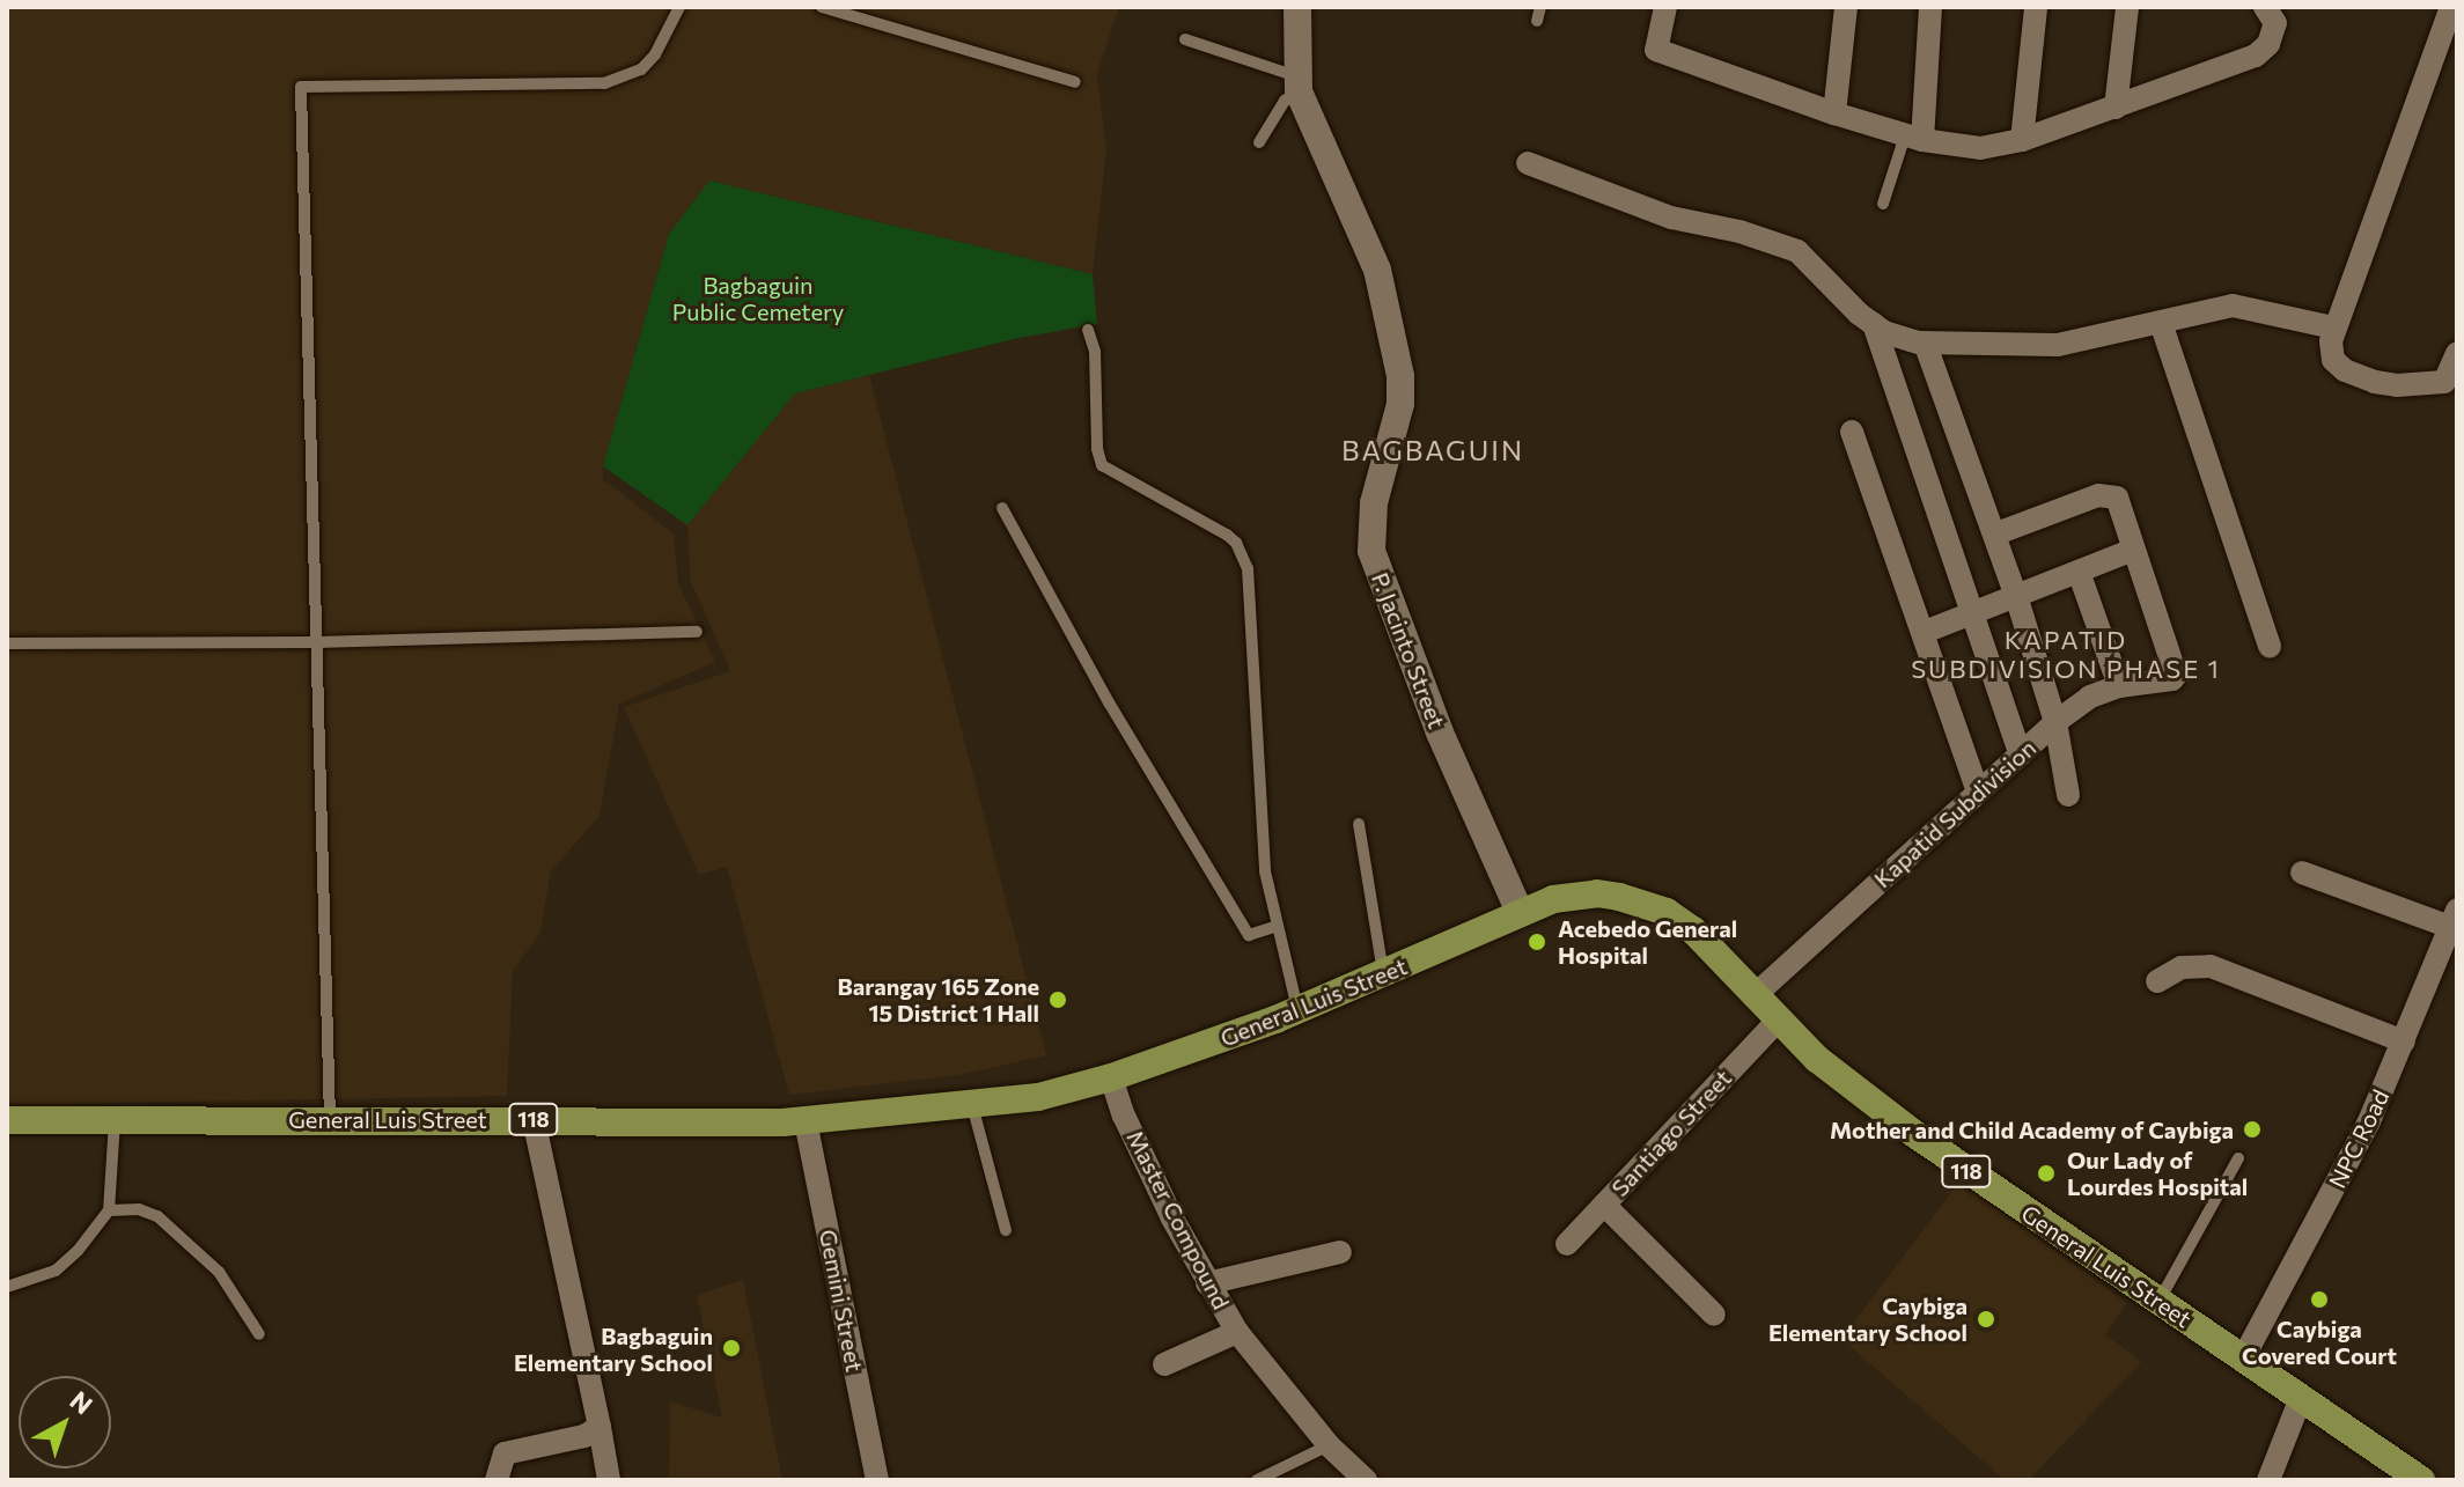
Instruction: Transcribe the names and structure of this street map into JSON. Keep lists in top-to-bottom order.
{
  "streets": {
    "main road": ["General Luis Street", "118"],
    "street": [
      "P. Jacinto Street",
      "Kapatid Subdivision",
      "Santiago Street",
      "NPC Road",
      "Master Compound",
      "Gemini Street"
    ]
  },
  "crossings": [
    ["P. Jacinto Street", "General Luis Street"],
    ["Kapatid Subdivision", "General Luis Street"],
    ["General Luis Street", "Santiago Street"],
    ["General Luis Street", "NPC Road"],
    ["General Luis Street", "Master Compound"],
    ["General Luis Street", "Gemini Street"]
  ],
  "districts": ["BAGBAGUIN", "KAPATID SUBDIVISION PHASE 1"],
  "parks": ["Bagbaguin Public Cemetery"],
  "places": [
    "Acebedo General Hospital",
    "Barangay 165 Zone 15 District 1 Hall",
    "Mother and Child Academy of Caybiga",
    "Our Lady of Lourdes Hospital",
    "Caybiga Covered Court",
    "Caybiga Elementary School",
    "Bagbaguin Elementary School"
  ],
  "north": "top right"
}
